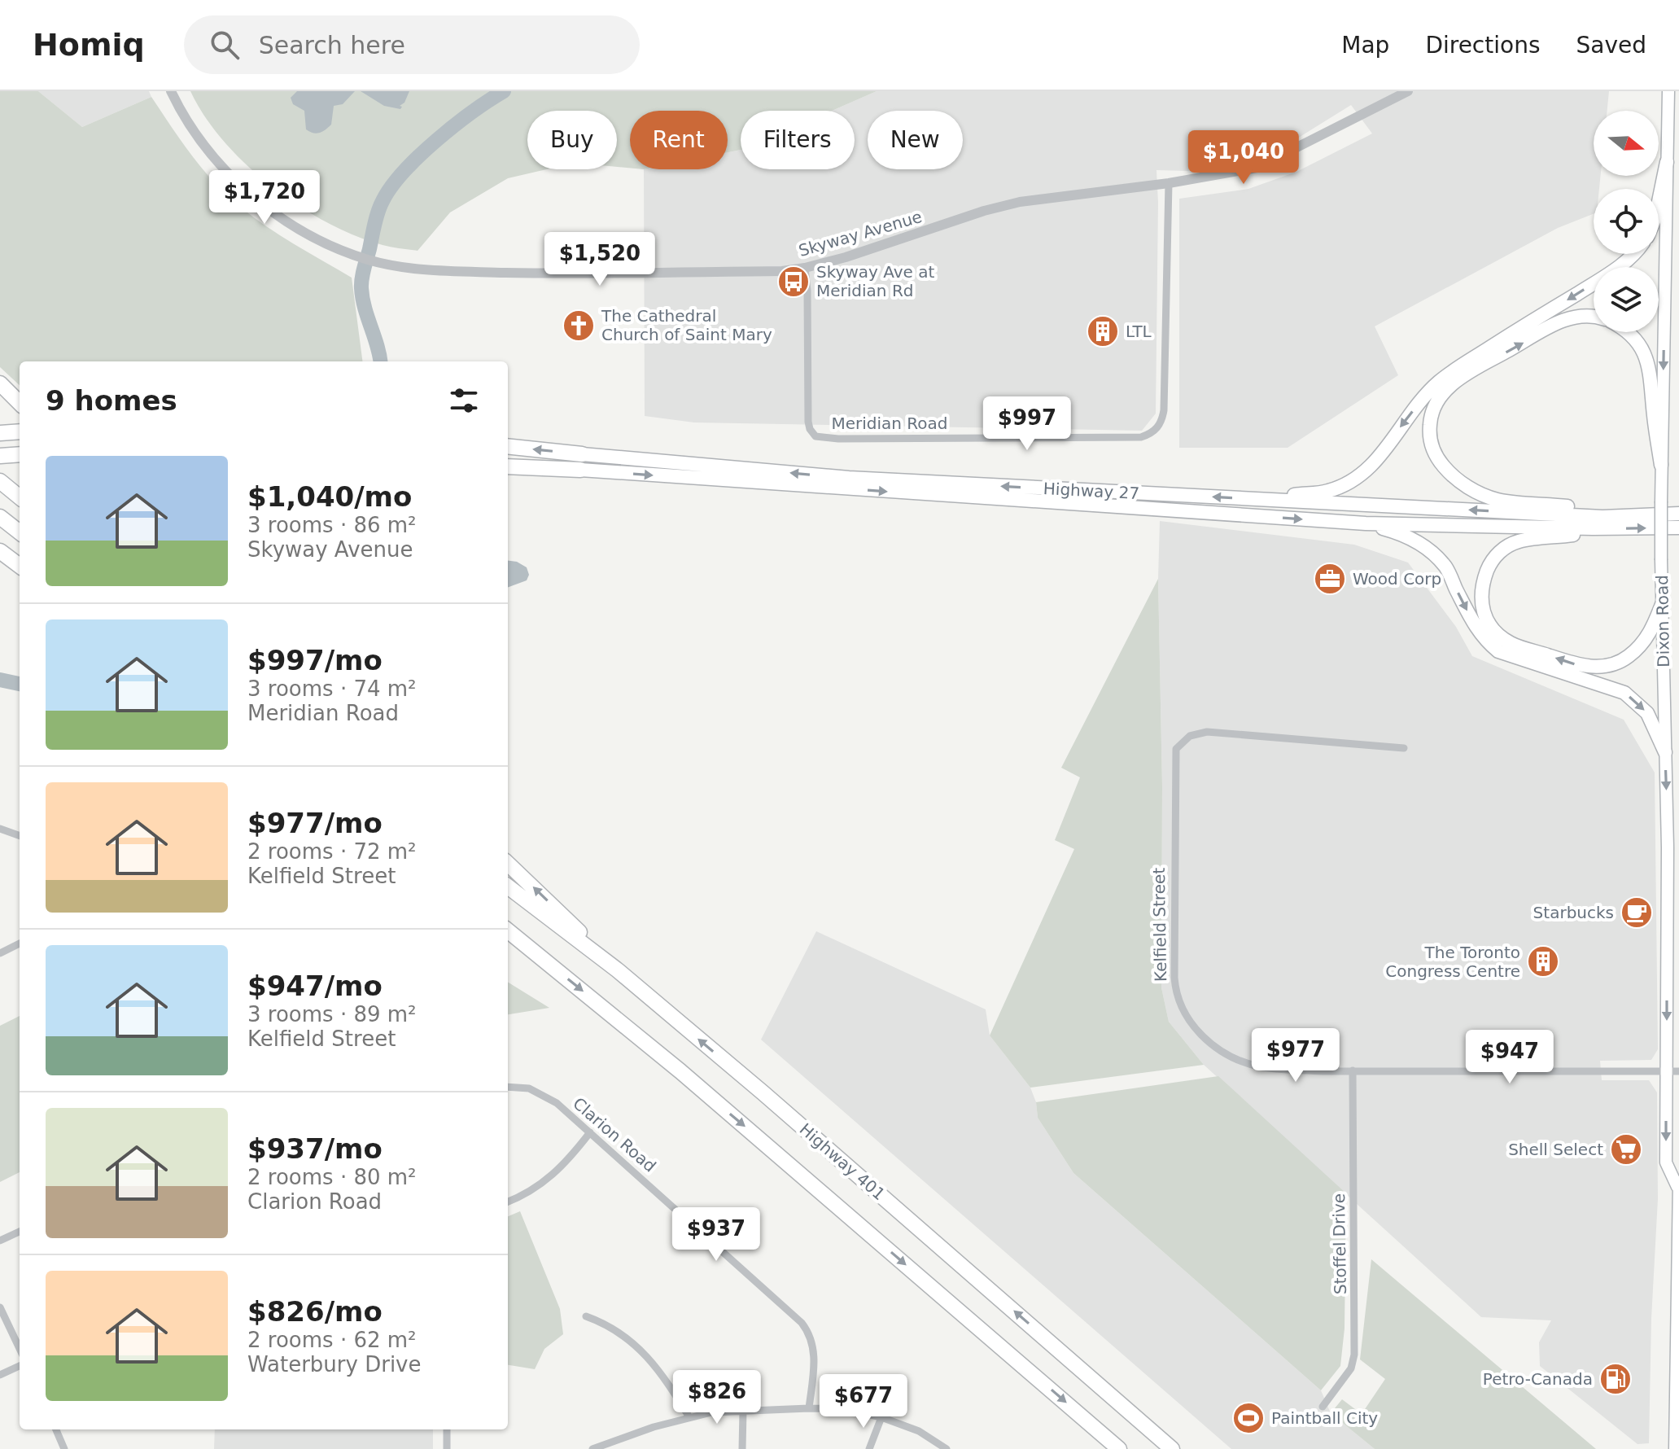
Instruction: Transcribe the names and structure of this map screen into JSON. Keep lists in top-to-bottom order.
{
  "streets": {
    "highway": ["Highway 27", "Highway 401"],
    "main road": ["Dixon Road"],
    "street": [
      "Skyway Avenue",
      "Meridian Road",
      "Kelfield Street",
      "Clarion Road",
      "Stoffel Drive"
    ]
  },
  "crossings": [
    ["Skyway Avenue", "Meridian Road"],
    ["Dixon Road", "Kelfield Street"],
    ["Kelfield Street", "Stoffel Drive"]
  ],
  "one_way": ["Dixon Road"],
  "places": {
    "bus stop": ["Skyway Ave at Meridian Rd"],
    "church": ["The Cathedral Church of Saint Mary"],
    "building": ["LTL", "The Toronto Congress Centre"],
    "office": ["Wood Corp"],
    "cafe": ["Starbucks"],
    "supermarket": ["Shell Select"],
    "fuel station": ["Petro-Canada"],
    "sports": ["Paintball City"]
  },
  "north": "right",
  "page": {
    "header": "Homiq",
    "search": "Search here",
    "nav": ["Map", "Directions", "Saved"],
    "chip": [
      "Buy",
      "Rent",
      "Filters",
      "New"
    ],
    "price": [
      "$1,040",
      "$1,720",
      "$1,520",
      "$997",
      "$977",
      "$947",
      "$937",
      "$826",
      "$677"
    ],
    "heading": "9 homes",
    "list": [
      {
        "name": "$1,040/mo",
        "note": "3 rooms · 86 m² · Skyway Avenue"
      },
      {
        "name": "$997/mo",
        "note": "3 rooms · 74 m² · Meridian Road"
      },
      {
        "name": "$977/mo",
        "note": "2 rooms · 72 m² · Kelfield Street"
      },
      {
        "name": "$947/mo",
        "note": "3 rooms · 89 m² · Kelfield Street"
      },
      {
        "name": "$937/mo",
        "note": "2 rooms · 80 m² · Clarion Road"
      },
      {
        "name": "$826/mo",
        "note": "2 rooms · 62 m² · Waterbury Drive"
      }
    ]
  }
}
